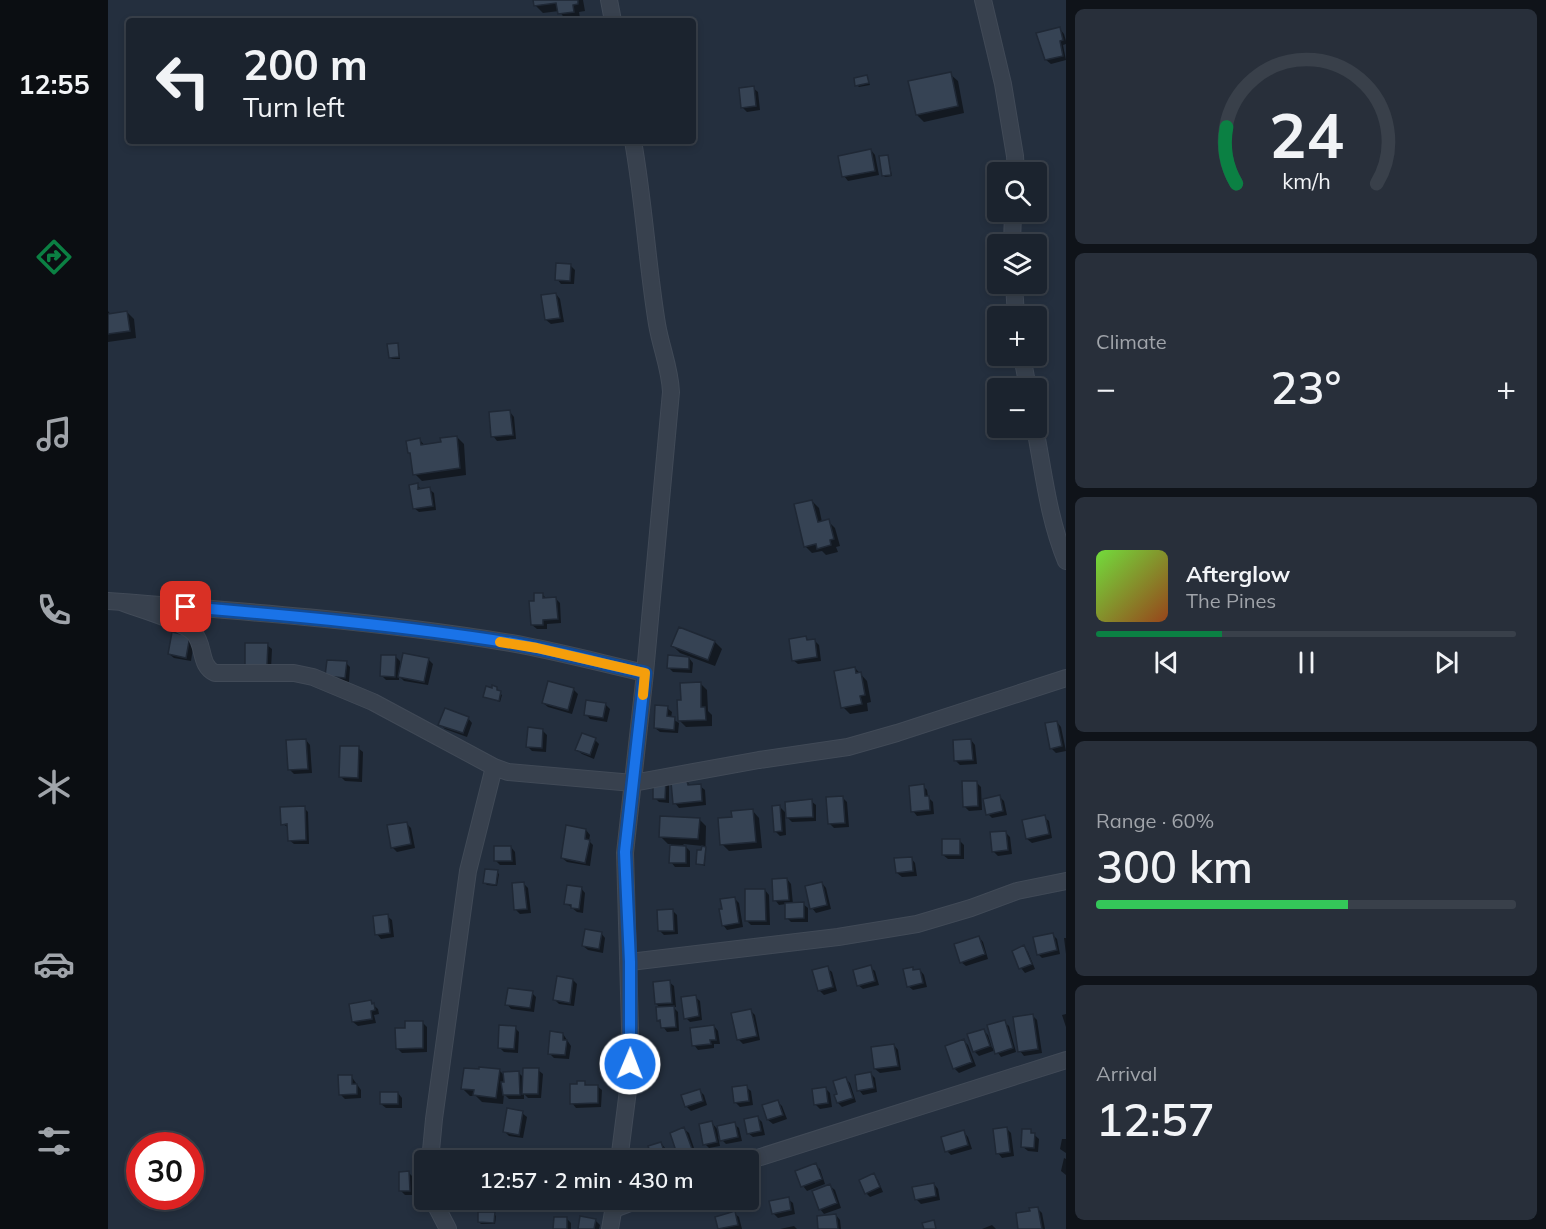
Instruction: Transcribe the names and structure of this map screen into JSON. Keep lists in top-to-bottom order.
{
  "page": {
    "tabs": "12:55",
    "turn": ["200 m", "Turn left"],
    "map_buttons": ["+", "−"],
    "tile": [
      "Climate",
      ["Range · 60%", "300 km"],
      ["Arrival", "12:57"]
    ],
    "heat": ["−", "23°", "+"],
    "song": ["Afterglow", "The Pines"],
    "limit": "30",
    "trip": "12:57 · 2 min · 430 m",
    "gauge": ["24", "km/h"]
  }
}
